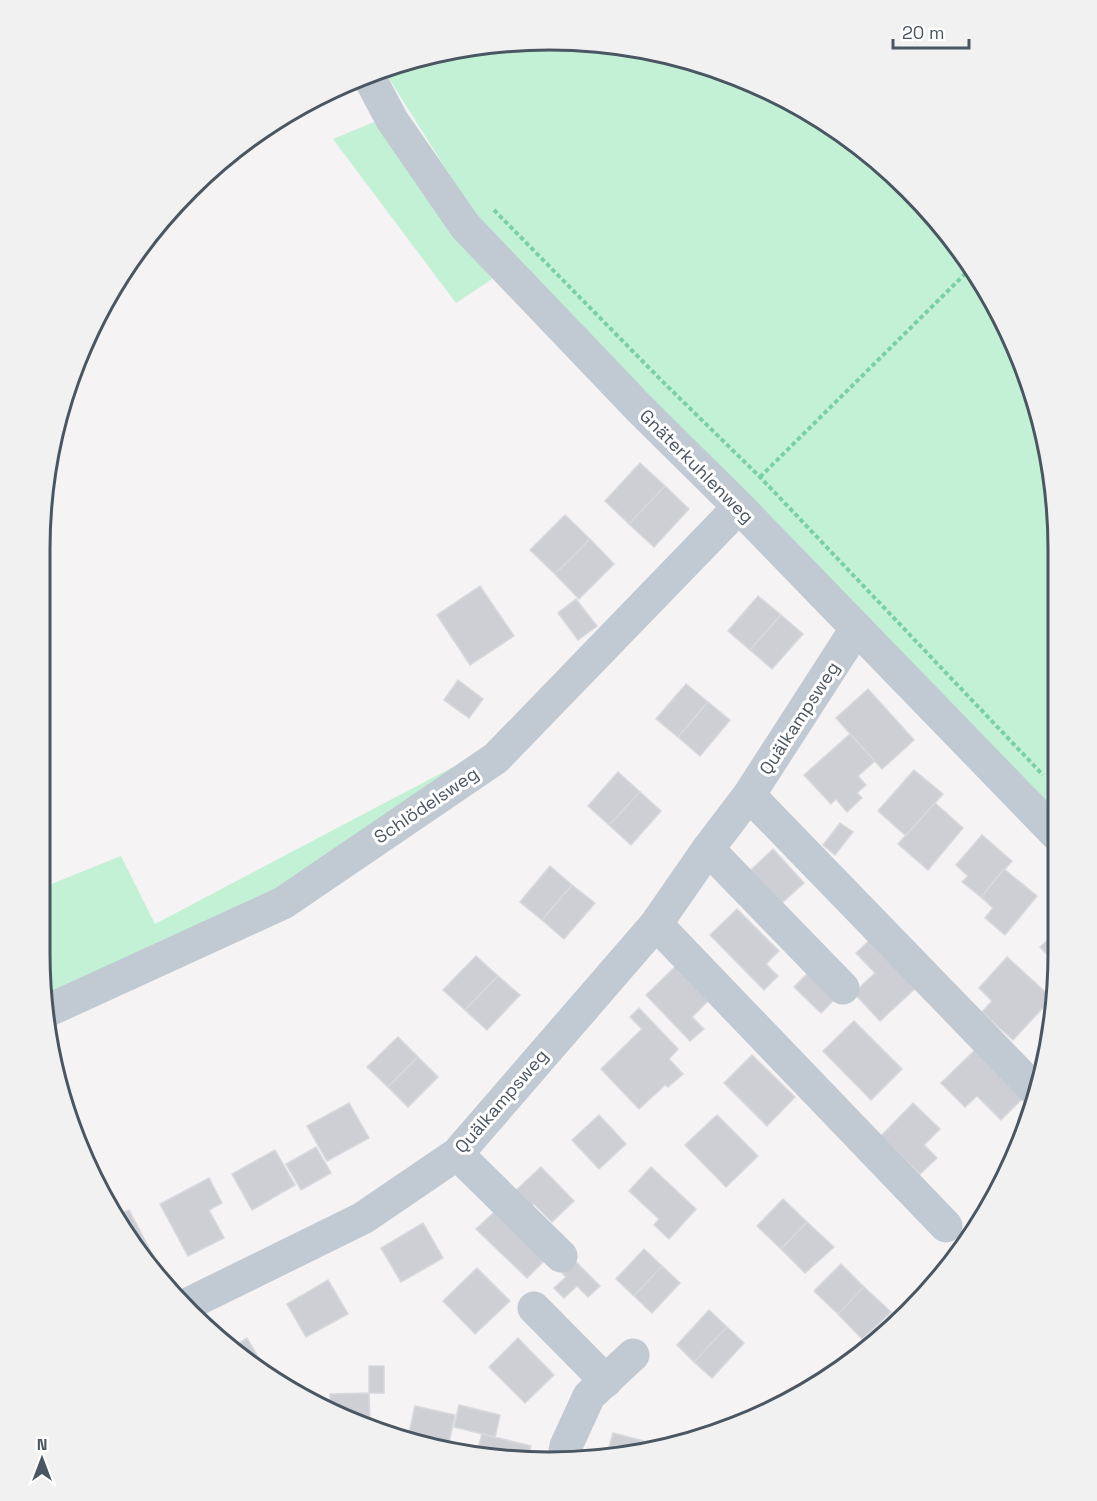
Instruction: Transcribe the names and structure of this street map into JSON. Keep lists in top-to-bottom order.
{
  "streets": {
    "street": ["Gnäterkuhlenweg", "Quälkampsweg", "Schlödelsweg"]
  },
  "crossings": [
    ["Gnäterkuhlenweg", "Quälkampsweg"],
    ["Gnäterkuhlenweg", "Schlödelsweg"]
  ],
  "scale_bar": "20 m",
  "north": "top"
}
